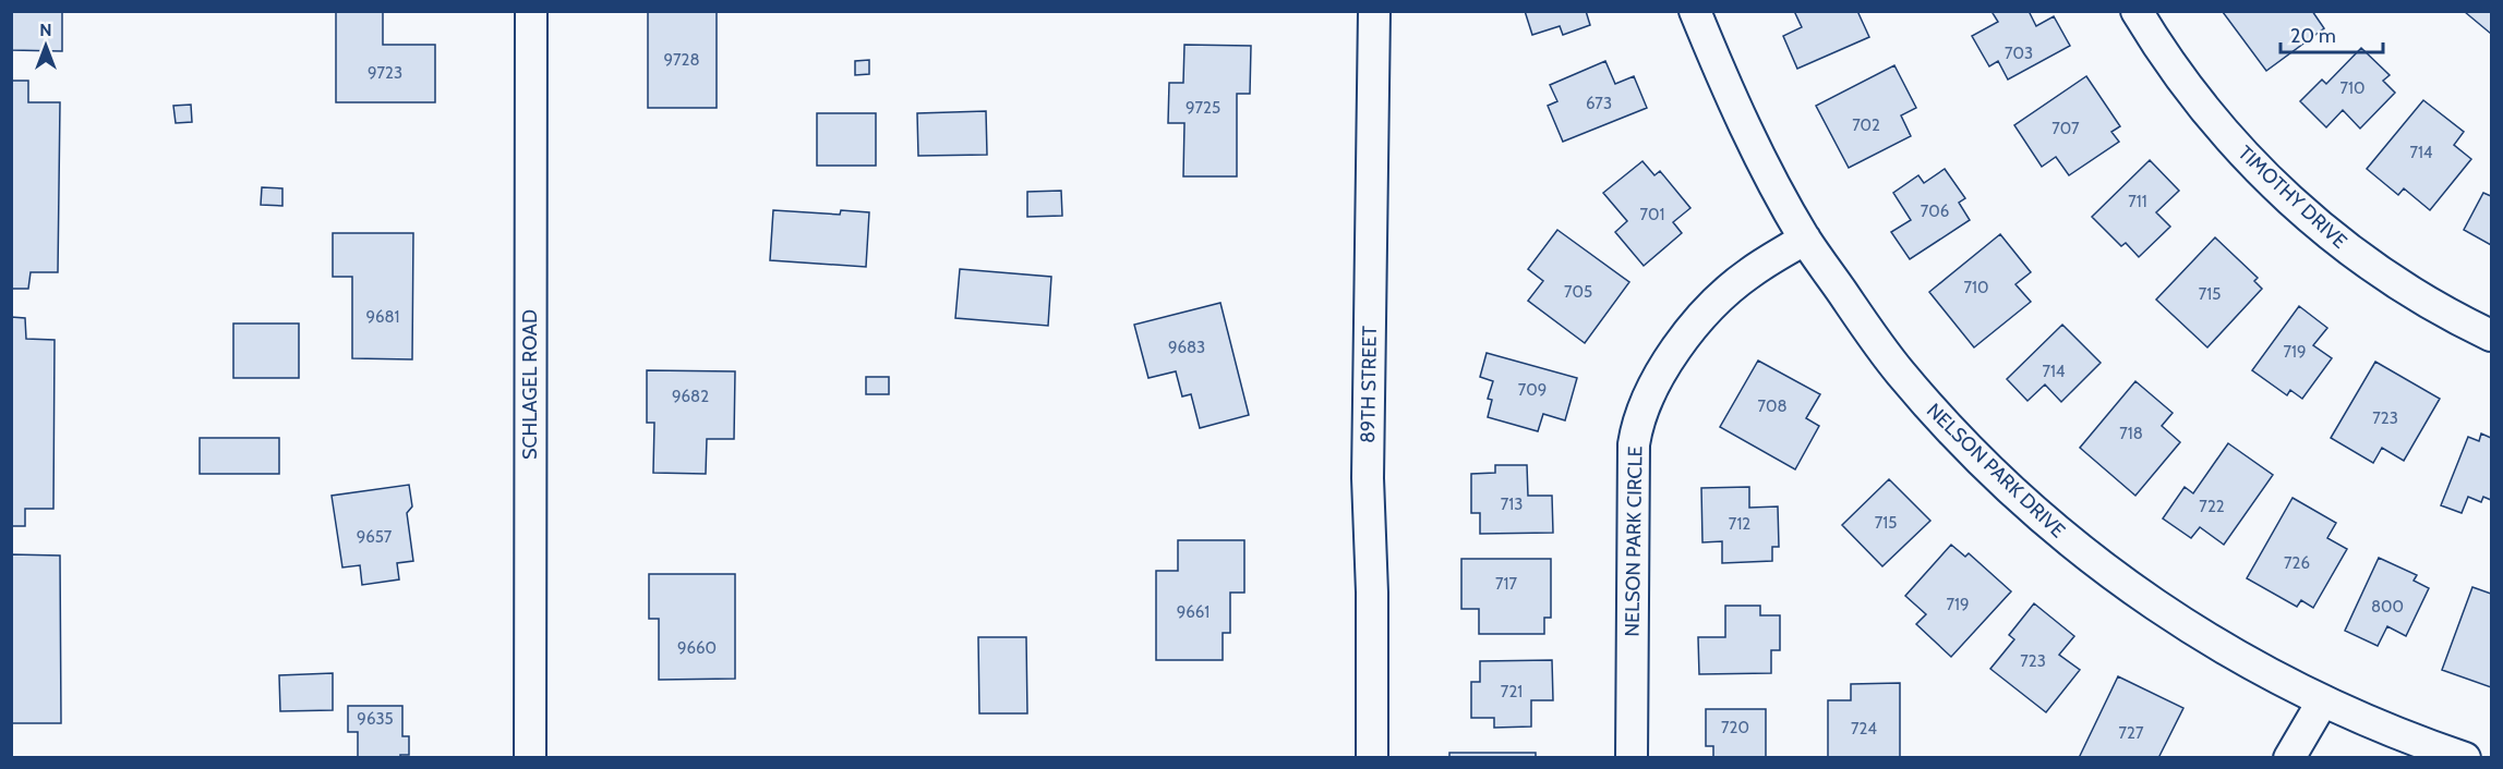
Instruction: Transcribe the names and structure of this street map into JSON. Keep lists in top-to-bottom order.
{
  "streets": {
    "street": [
      "TIMOTHY DRIVE",
      "SCHLAGEL ROAD",
      "89TH STREET",
      "NELSON PARK DRIVE",
      "NELSON PARK CIRCLE"
    ]
  },
  "crossings": [
    ["NELSON PARK DRIVE", "NELSON PARK CIRCLE"]
  ],
  "house_numbers": [
    "703",
    "9728",
    "9723",
    "710",
    "673",
    "9725",
    "702",
    "707",
    "714",
    "711",
    "706",
    "701",
    "710",
    "705",
    "715",
    "9681",
    "9683",
    "719",
    "714",
    "709",
    "9682",
    "708",
    "723",
    "718",
    "713",
    "722",
    "715",
    "712",
    "9657",
    "726",
    "717",
    "719",
    "800",
    "9661",
    "9660",
    "723",
    "721",
    "9635",
    "720",
    "724",
    "727"
  ],
  "scale_bar": "20 m",
  "north": "top"
}
